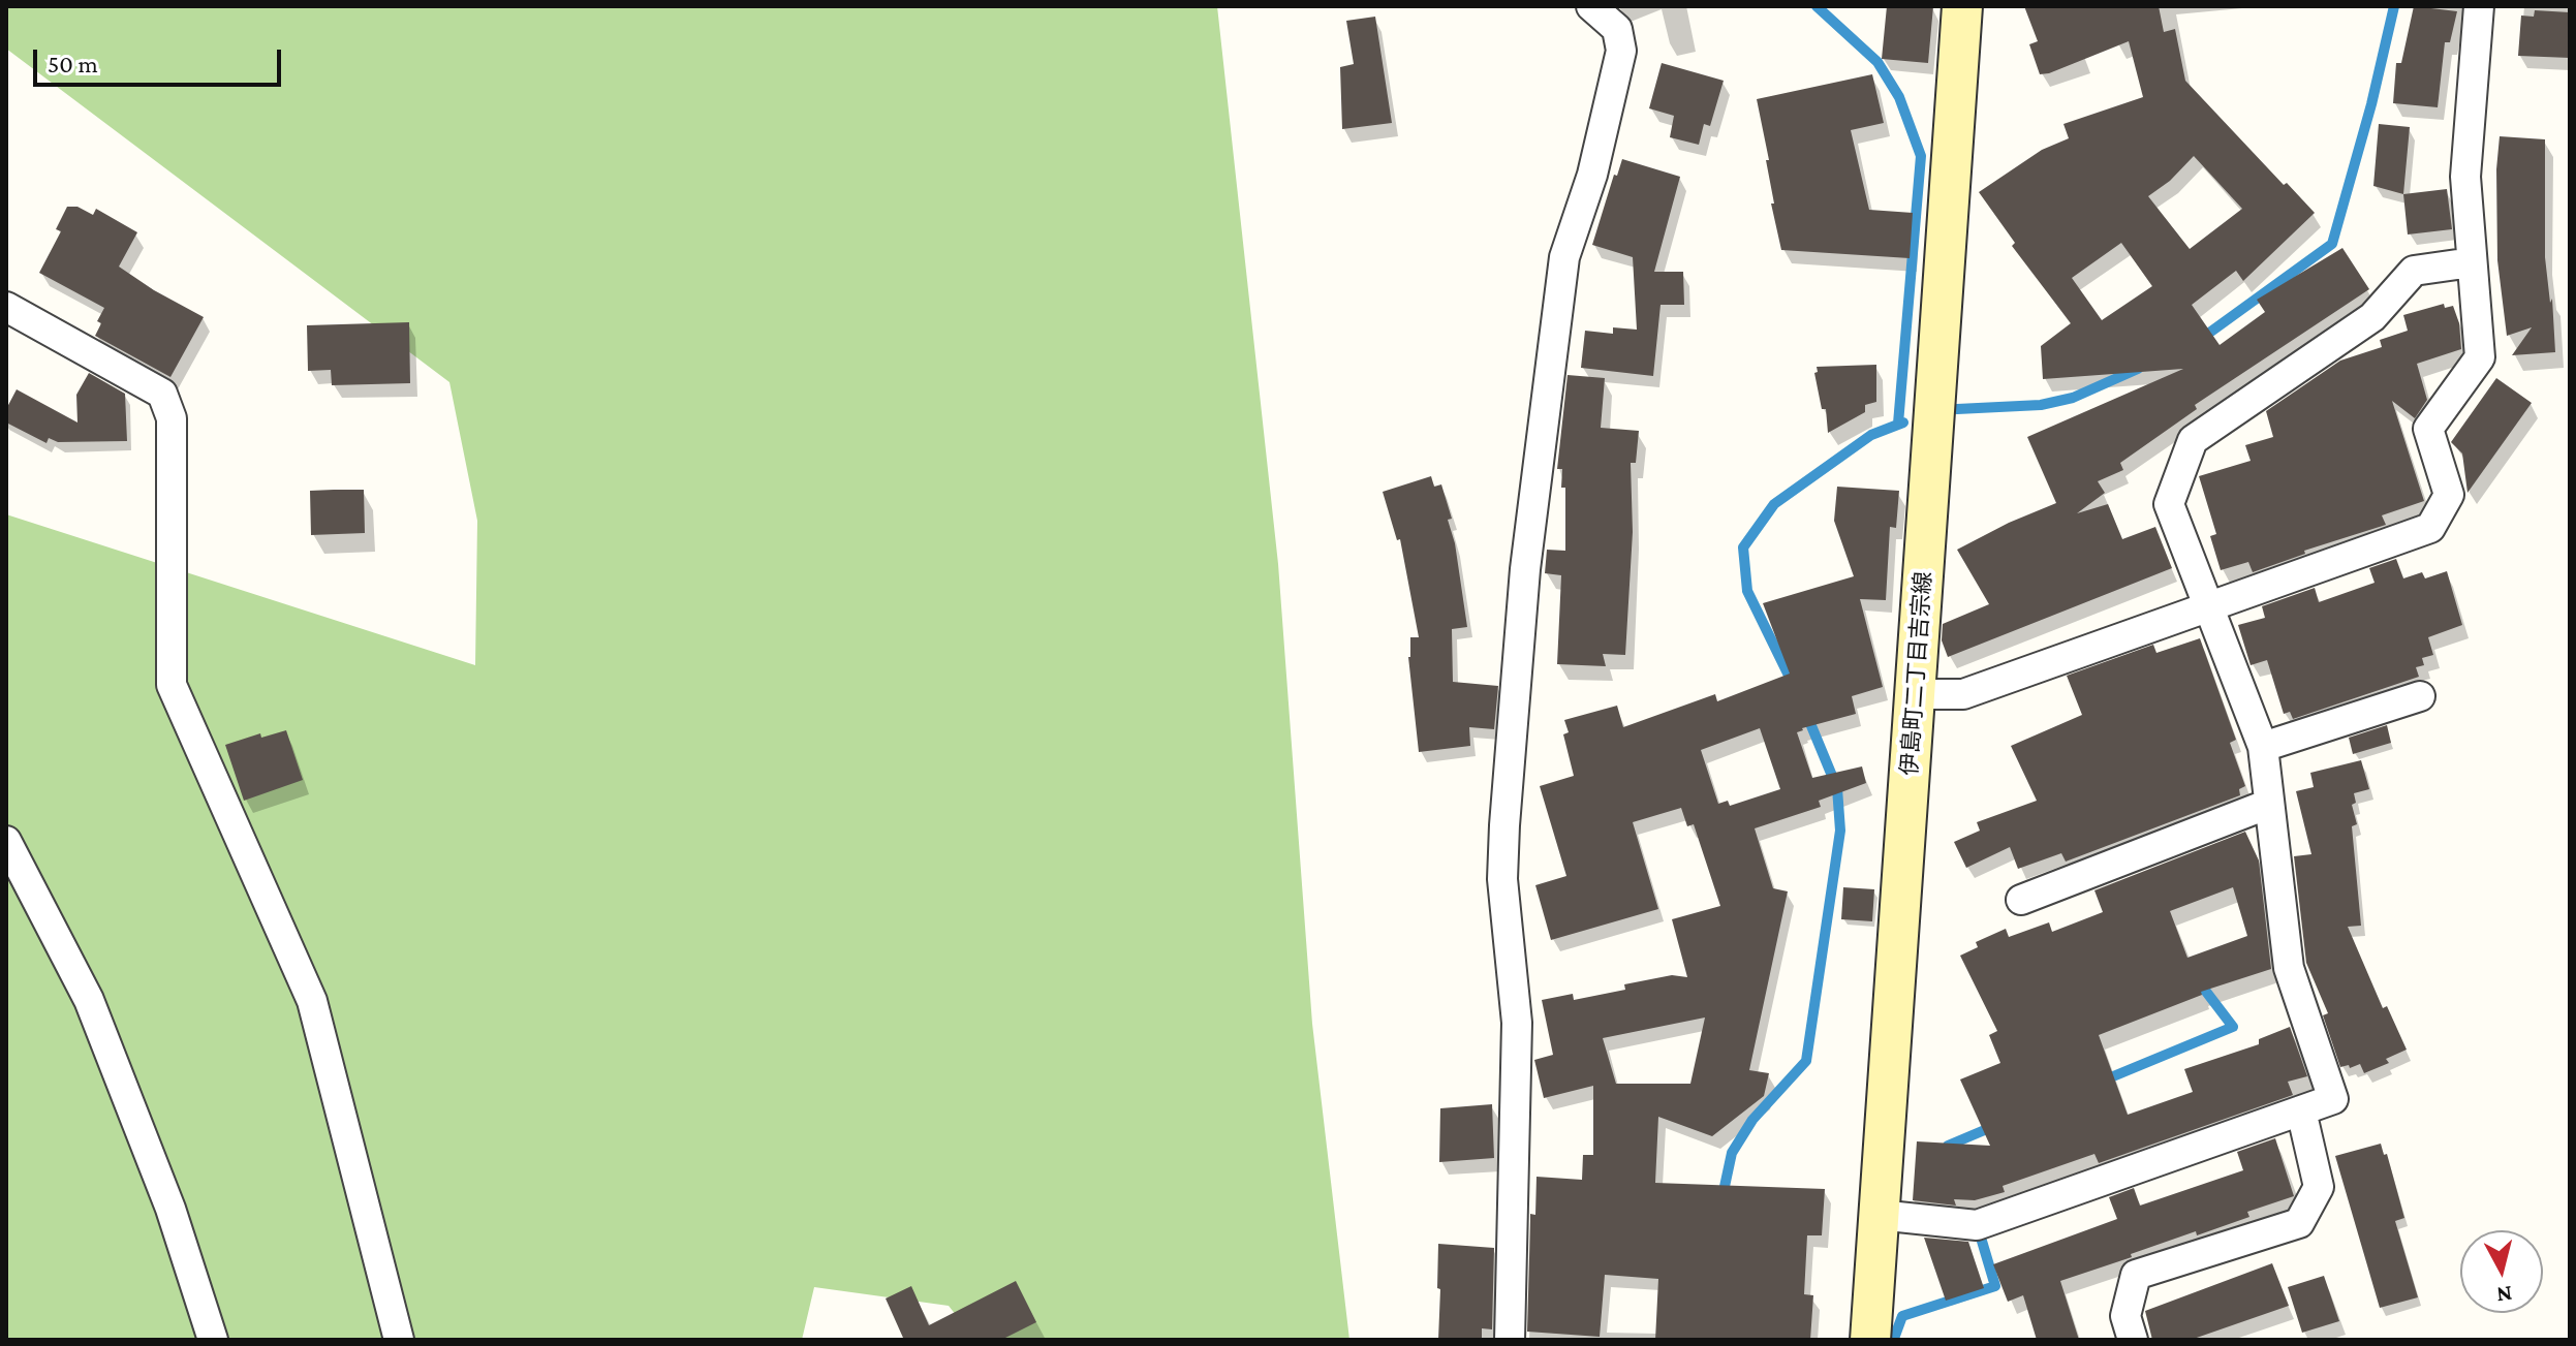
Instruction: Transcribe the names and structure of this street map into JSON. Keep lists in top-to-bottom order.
{
  "streets": {
    "street": ["伊島町二丁目吉宗線"]
  },
  "scale_bar": "50 m",
  "north": "bottom"
}
